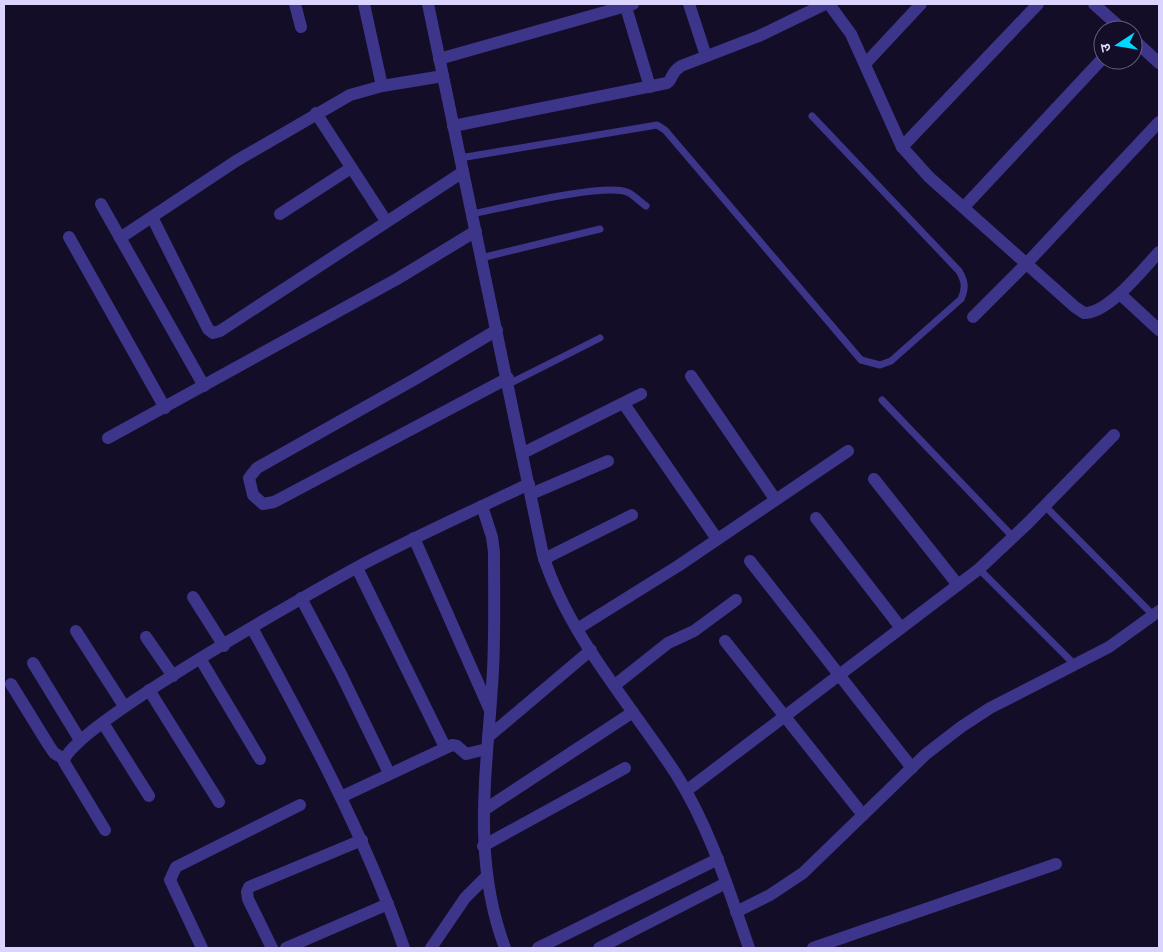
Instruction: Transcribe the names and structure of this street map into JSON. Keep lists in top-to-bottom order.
{
  "north": "left"
}
